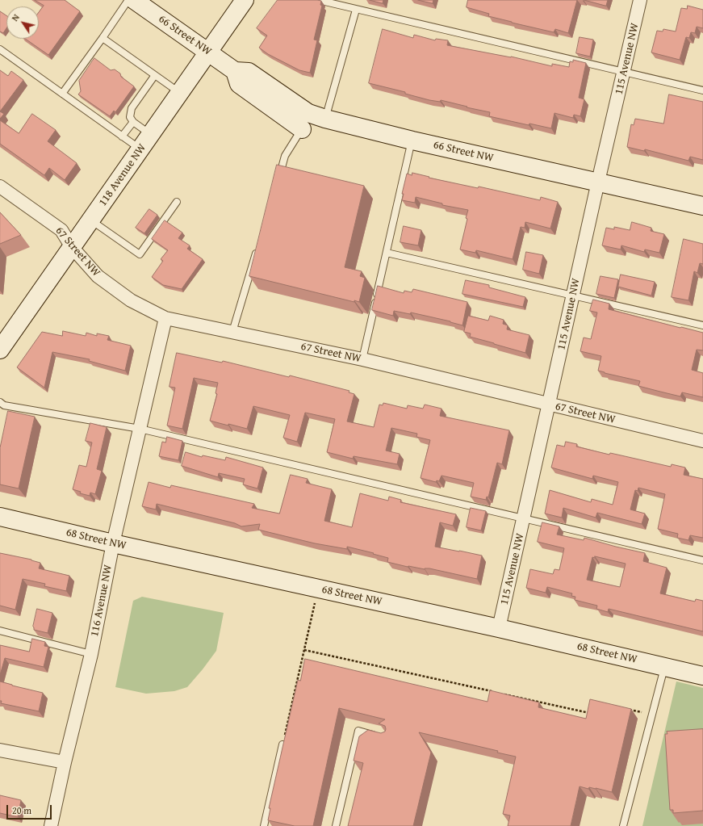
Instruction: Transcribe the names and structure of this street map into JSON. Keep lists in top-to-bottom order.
{
  "streets": {
    "street": [
      "66 Street NW",
      "115 Avenue NW",
      "118 Avenue NW",
      "67 Street NW",
      "68 Street NW",
      "116 Avenue NW"
    ]
  },
  "crossings": [
    ["66 Street NW", "115 Avenue NW"],
    ["66 Street NW", "118 Avenue NW"],
    ["115 Avenue NW", "67 Street NW"],
    ["115 Avenue NW", "68 Street NW"],
    ["118 Avenue NW", "67 Street NW"],
    ["67 Street NW", "116 Avenue NW"],
    ["68 Street NW", "116 Avenue NW"]
  ],
  "scale_bar": "20 m",
  "north": "top left"
}
